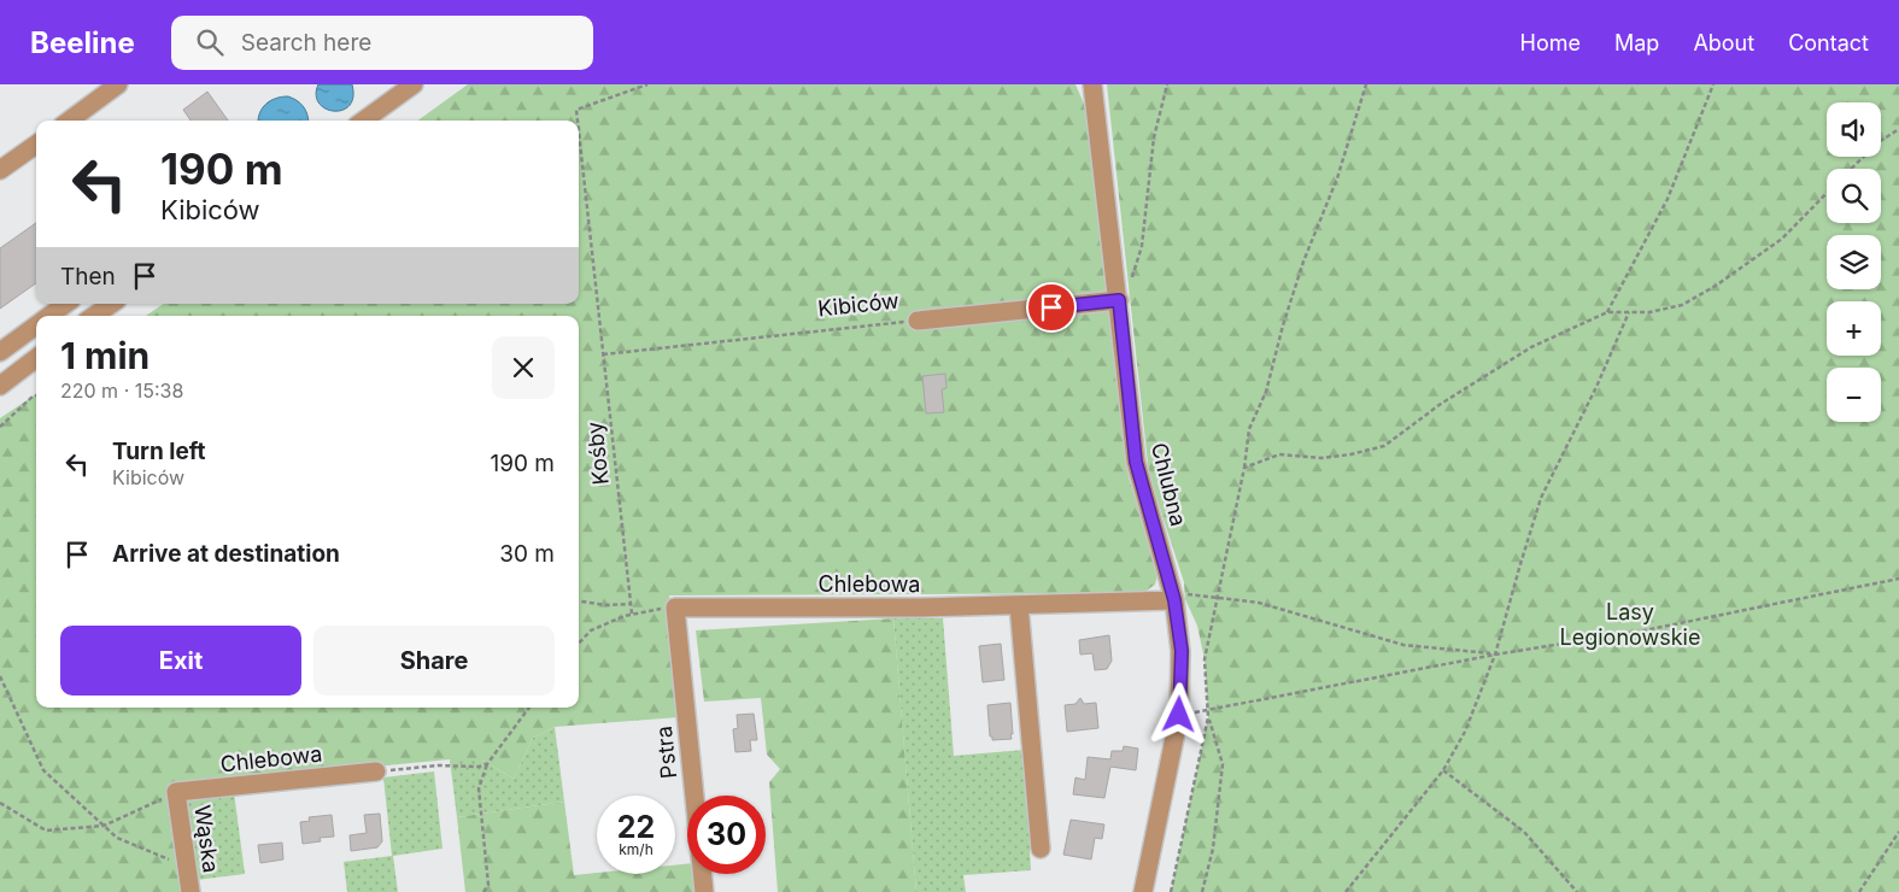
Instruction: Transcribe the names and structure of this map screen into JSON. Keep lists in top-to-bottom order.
{
  "streets": {
    "street": [
      "Kibiców",
      "Chlubna",
      "Chlebowa",
      "Pstra",
      "Wąska"
    ],
    "path": ["Kośby"]
  },
  "crossings": [
    ["Kibiców", "Kośby"],
    ["Kibiców", "Chlubna"],
    ["Chlubna", "Chlebowa"],
    ["Chlebowa", "Pstra"],
    ["Chlebowa", "Wąska"]
  ],
  "parks": ["Lasy Legionowskie"],
  "page": {
    "header": "Beeline",
    "search": "Search here",
    "nav": [
      "Home",
      "Map",
      "About",
      "Contact"
    ],
    "map_buttons": ["+", "−"],
    "turn": ["190 m", "Kibiców"],
    "then": "Then",
    "heading": ["1 min", "220 m · 15:38"],
    "list": [
      {
        "name": "Turn left",
        "note": "Kibiców",
        "value": "190 m"
      },
      {
        "name": "Arrive at destination",
        "value": "30 m"
      }
    ],
    "buttons": ["Exit", "Share"],
    "speed": "22 km/h",
    "limit": "30"
  }
}
